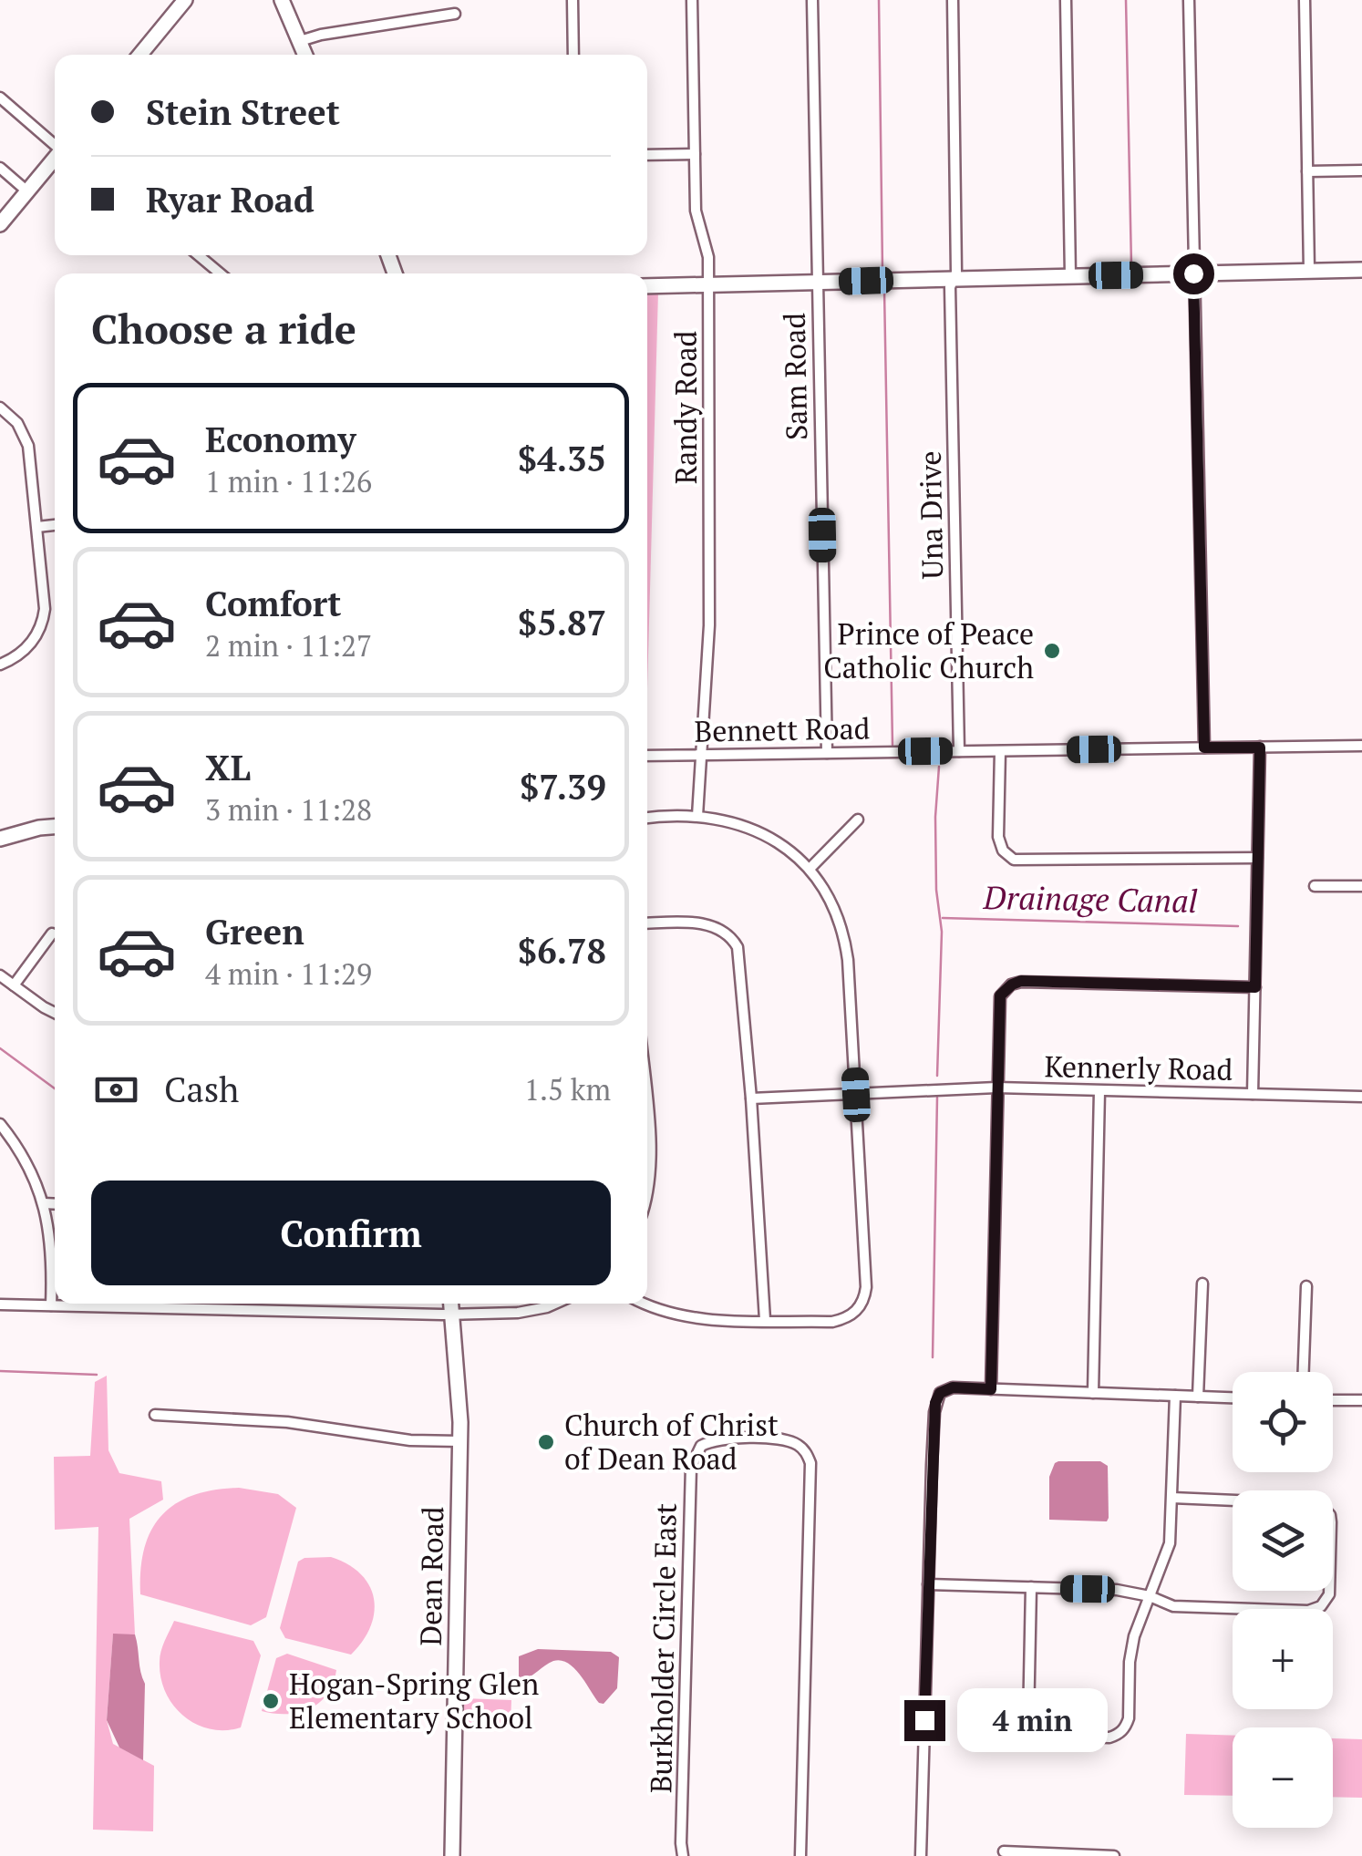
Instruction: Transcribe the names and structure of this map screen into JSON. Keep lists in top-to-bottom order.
{
  "streets": {
    "street": [
      "Sam Road",
      "Randy Road",
      "Una Drive",
      "Bennett Road",
      "Kennerly Road",
      "Dean Road",
      "Burkholder Circle East"
    ]
  },
  "crossings": [
    ["Sam Road", "Bennett Road"],
    ["Randy Road", "Bennett Road"],
    ["Una Drive", "Bennett Road"]
  ],
  "water": ["Drainage Canal"],
  "places": ["Prince of Peace Catholic Church", "Church of Christ of Dean Road", "Hogan-Spring Glen Elementary School"],
  "page": {
    "banner": ["Stein Street", "Ryar Road"],
    "heading": "Choose a ride",
    "list": [
      {
        "name": "Economy",
        "note": "1 min · 11:26",
        "value": "$4.35"
      },
      {
        "name": "Comfort",
        "note": "2 min · 11:27",
        "value": "$5.87"
      },
      {
        "name": "XL",
        "note": "3 min · 11:28",
        "value": "$7.39"
      },
      {
        "name": "Green",
        "note": "4 min · 11:29",
        "value": "$6.78"
      }
    ],
    "pay": ["Cash", "1.5 km"],
    "buttons": "Confirm",
    "map_buttons": ["+", "−"],
    "bubble": "4 min"
  }
}
